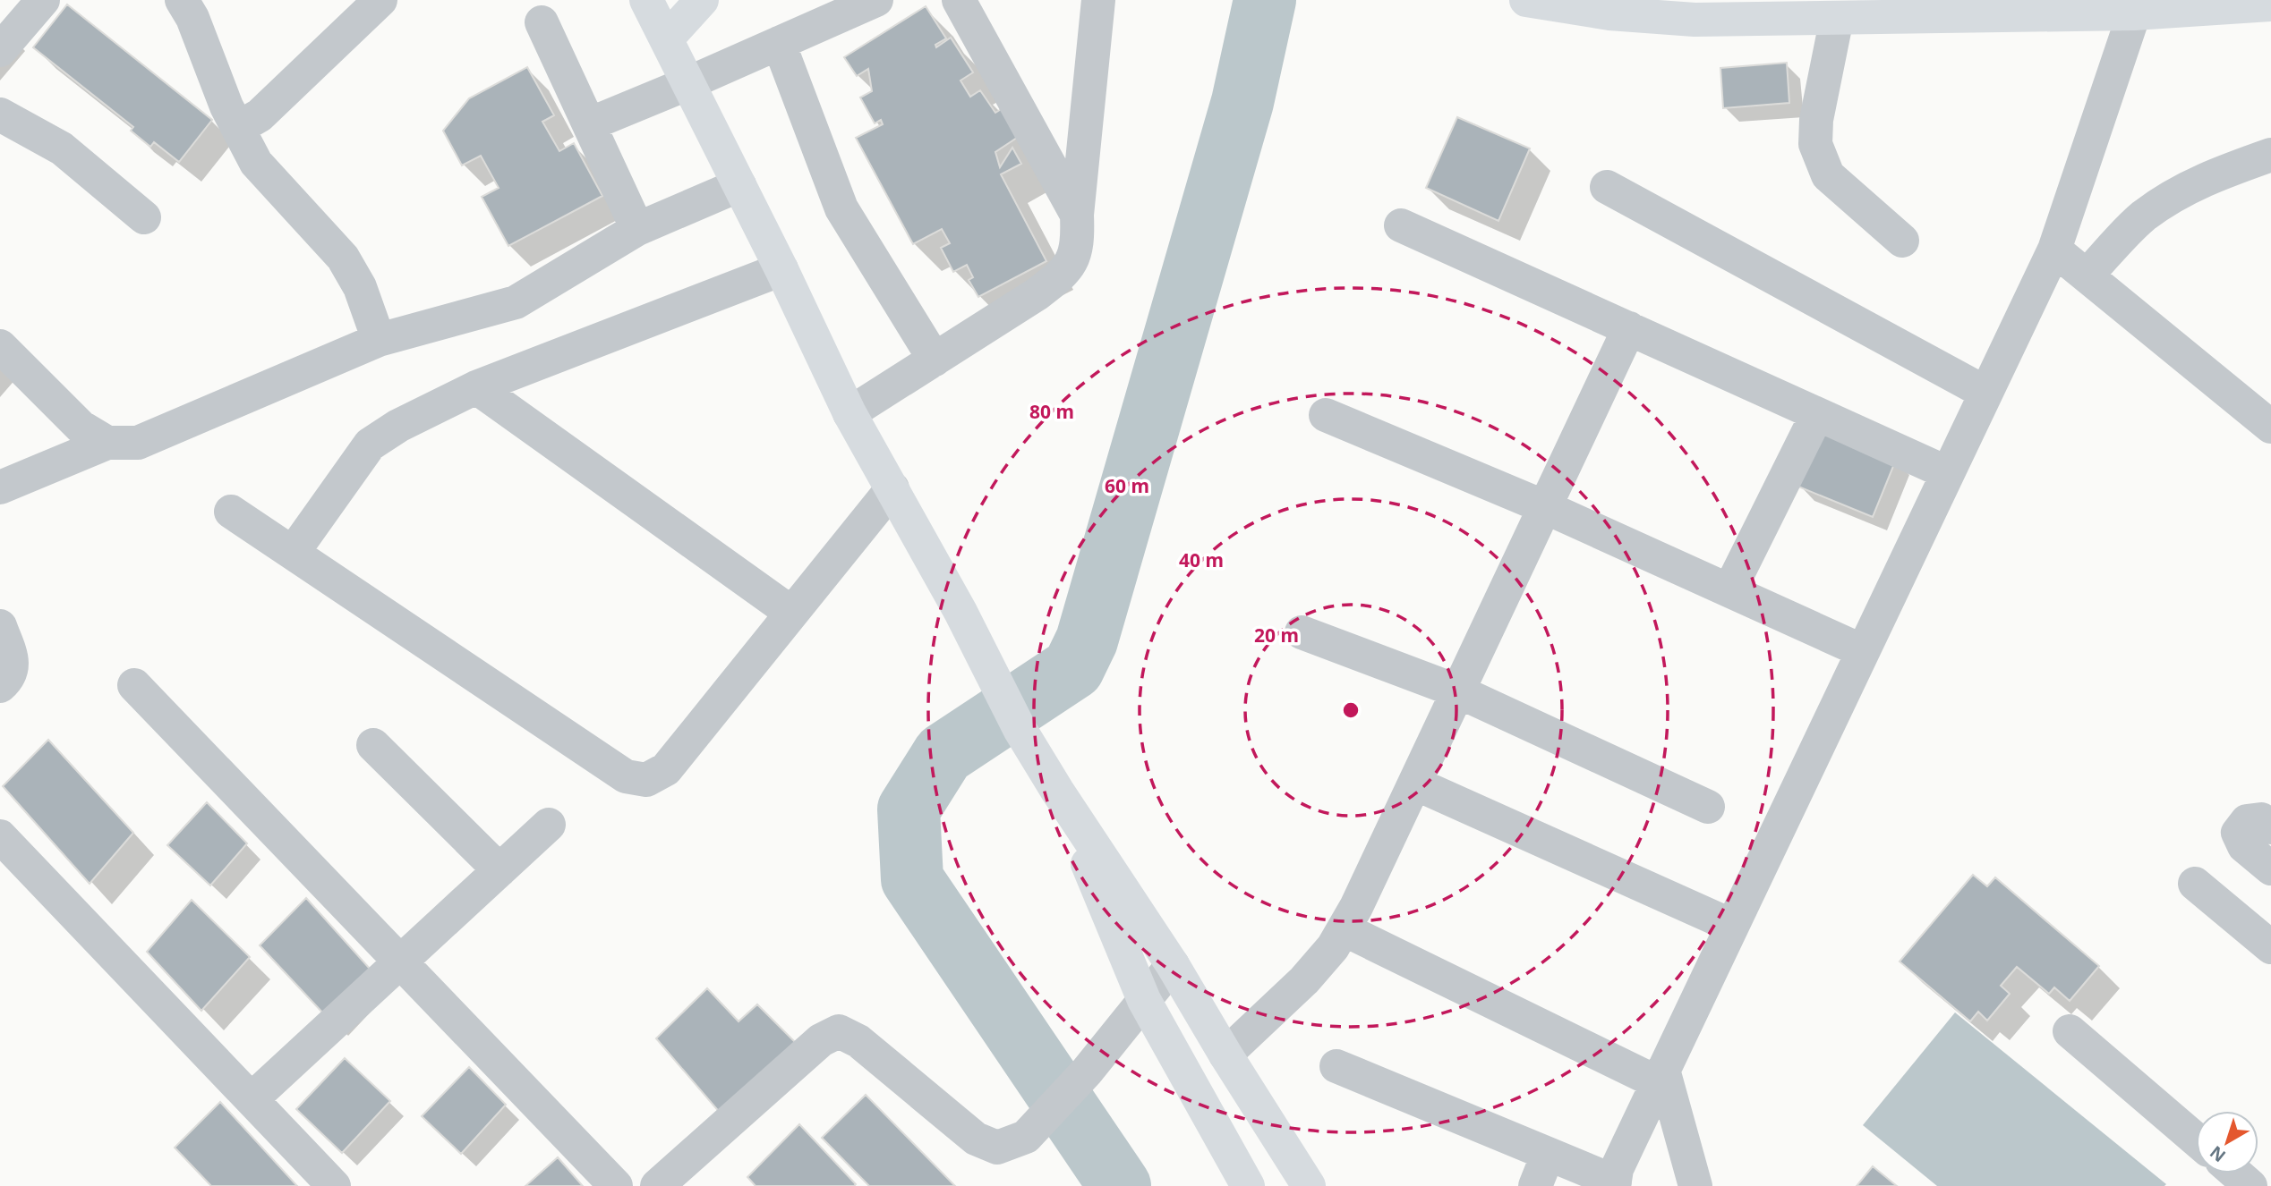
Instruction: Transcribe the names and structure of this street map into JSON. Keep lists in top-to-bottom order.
{
  "north": "bottom left",
  "rings": [
    "80 m",
    "60 m",
    "40 m",
    "20 m"
  ]
}
